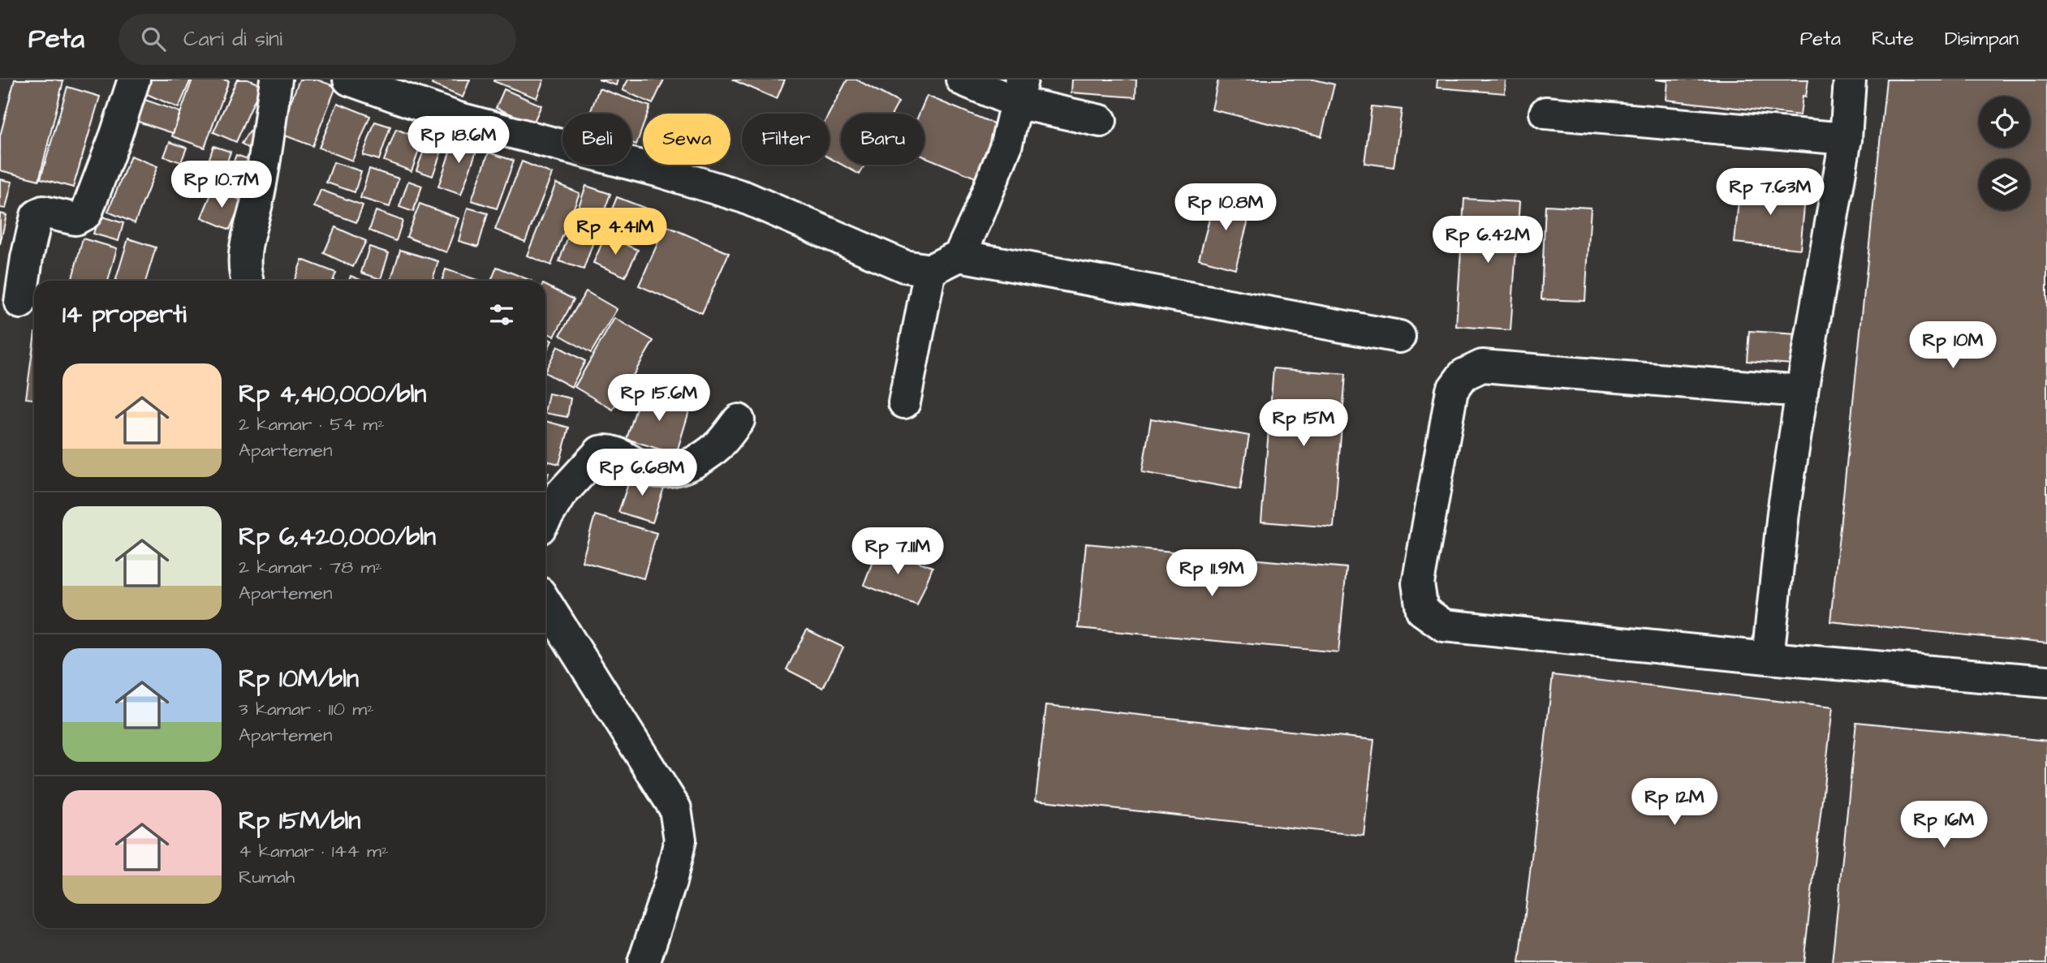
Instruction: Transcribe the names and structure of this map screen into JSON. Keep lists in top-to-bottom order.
{
  "page": {
    "header": "Peta",
    "search": "Cari di sini",
    "nav": ["Peta", "Rute", "Disimpan"],
    "chip": [
      "Beli",
      "Sewa",
      "Filter",
      "Baru"
    ],
    "price": [
      "Rp 18.6M",
      "Rp 10.7M",
      "Rp 7.63M",
      "Rp 10.8M",
      "Rp 4.41M",
      "Rp 6.42M",
      "Rp 10M",
      "Rp 15.6M",
      "Rp 15M",
      "Rp 6.68M",
      "Rp 7.11M",
      "Rp 11.9M",
      "Rp 12M",
      "Rp 16M"
    ],
    "heading": "14 properti",
    "list": [
      {
        "name": "Rp 4,410,000/bln",
        "note": "2 kamar · 54 m² · Apartemen"
      },
      {
        "name": "Rp 6,420,000/bln",
        "note": "2 kamar · 78 m² · Apartemen"
      },
      {
        "name": "Rp 10M/bln",
        "note": "3 kamar · 110 m² · Apartemen"
      },
      {
        "name": "Rp 15M/bln",
        "note": "4 kamar · 144 m² · Rumah"
      }
    ]
  }
}
